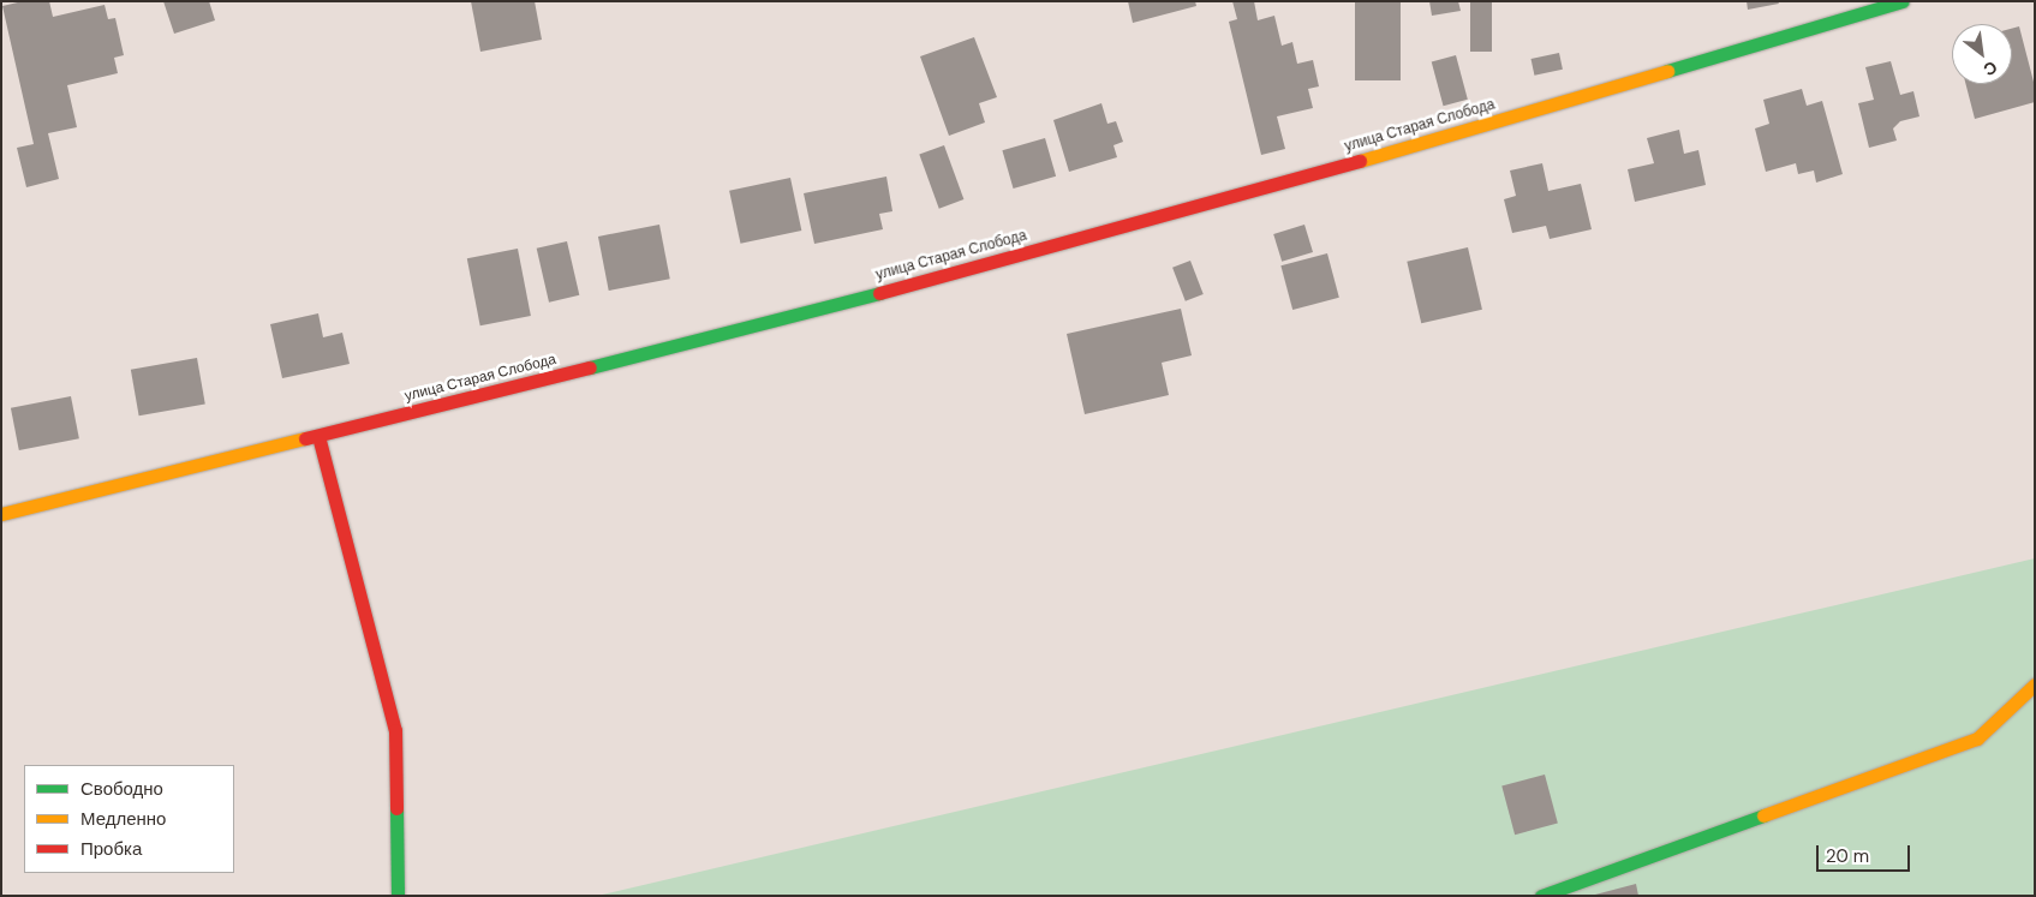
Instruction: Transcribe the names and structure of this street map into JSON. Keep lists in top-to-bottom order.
{
  "streets": {
    "street": ["улица Старая Слобода"]
  },
  "legend": ["Свободно", "Медленно", "Пробка"],
  "scale_bar": "20 m",
  "north": "bottom right"
}
